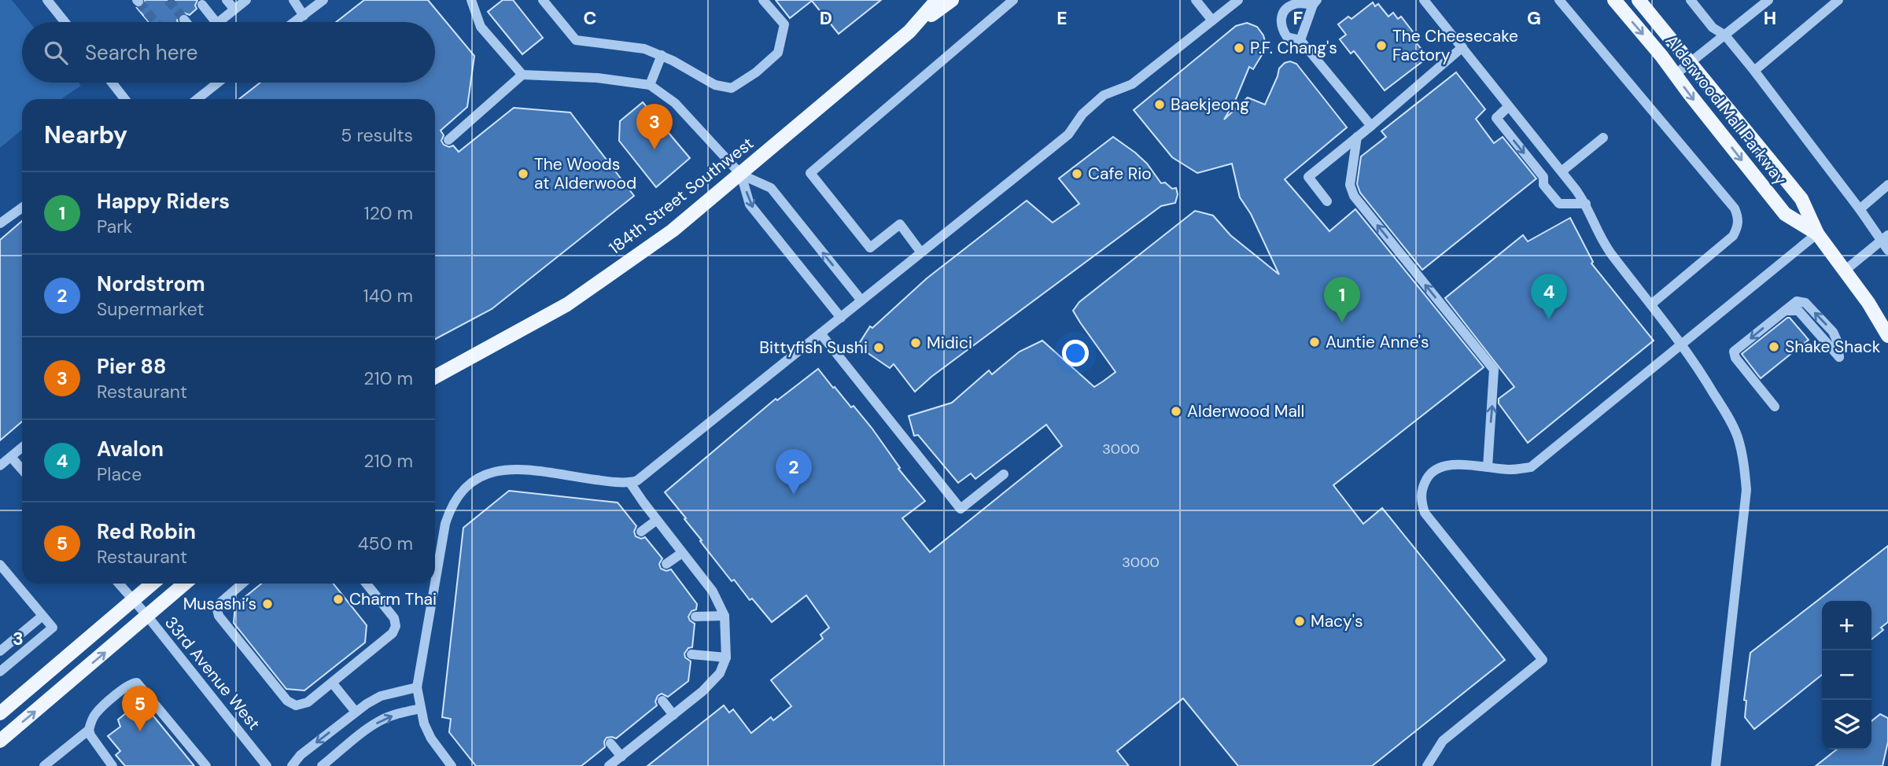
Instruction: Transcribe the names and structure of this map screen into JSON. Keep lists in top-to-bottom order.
{
  "streets": {
    "main road": ["Alderwood Mall Parkway", "184th Street Southwest"],
    "street": ["33rd Avenue West"]
  },
  "places": [
    "The Cheesecake Factory",
    "P.F. Chang's",
    "Baekjeong",
    "The Woods at Alderwood",
    "Cafe Rio",
    "Auntie Anne's",
    "Midici",
    "Shake Shack",
    "Bittyfish Sushi",
    "Alderwood Mall",
    "Charm Thai",
    "Musashi’s",
    "Macy's"
  ],
  "house_numbers": ["3000", "3000"],
  "page": {
    "search": "Search here",
    "heading": ["Nearby", "5 results"],
    "pins": [
      "3",
      "4",
      "1",
      "2",
      "5"
    ],
    "list": [
      {
        "mark": "1",
        "name": "Happy Riders",
        "note": "Park",
        "value": "120 m"
      },
      {
        "mark": "2",
        "name": "Nordstrom",
        "note": "Supermarket",
        "value": "140 m"
      },
      {
        "mark": "3",
        "name": "Pier 88",
        "note": "Restaurant",
        "value": "210 m"
      },
      {
        "mark": "4",
        "name": "Avalon",
        "note": "Place",
        "value": "210 m"
      },
      {
        "mark": "5",
        "name": "Red Robin",
        "note": "Restaurant",
        "value": "450 m"
      }
    ],
    "map_buttons": ["+", "−"]
  },
  "grid": {
    "columns": [
      "C",
      "D",
      "E",
      "F",
      "G",
      "H"
    ],
    "rows": ["3"]
  }
}
